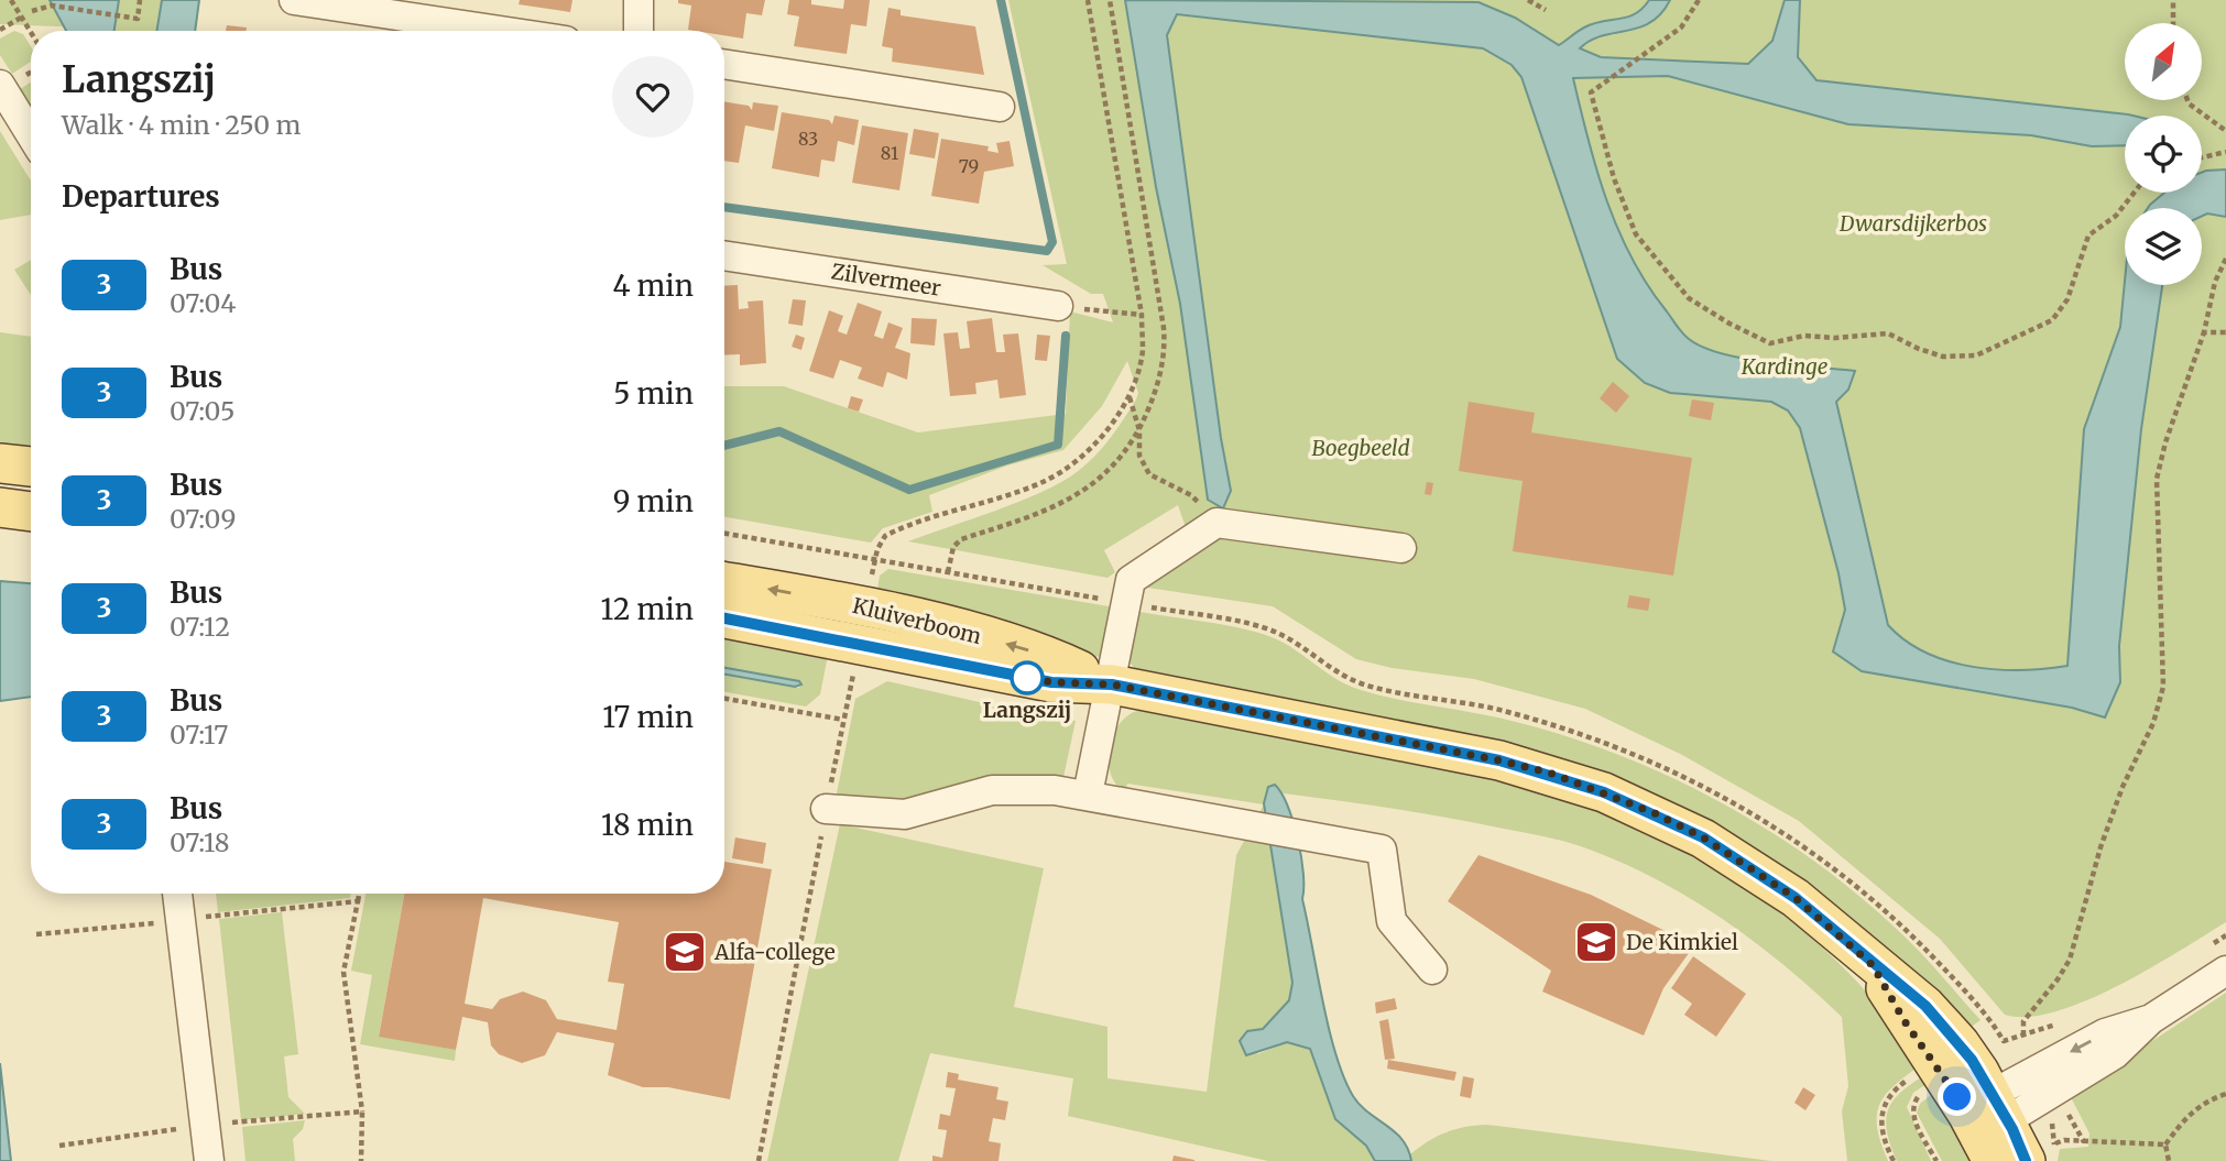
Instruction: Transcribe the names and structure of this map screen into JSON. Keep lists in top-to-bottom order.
{
  "streets": {
    "main road": ["Kluiverboom"],
    "street": ["Zilvermeer"]
  },
  "parks": ["Dwarsdijkerbos", "Kardinge", "Boegbeeld"],
  "places": {
    "other": ["Langszij"],
    "school or university": ["De Kimkiel", "Alfa-college"]
  },
  "lines": ["bus line 3"],
  "house_numbers": ["83", "81", "79"],
  "north": "top right",
  "page": {
    "heading": [
      ["Langszij", "Walk · 4 min · 250 m"],
      "Departures"
    ],
    "list": [
      {
        "mark": "3",
        "name": "Bus",
        "note": "07:04",
        "value": "4 min"
      },
      {
        "mark": "3",
        "name": "Bus",
        "note": "07:05",
        "value": "5 min"
      },
      {
        "mark": "3",
        "name": "Bus",
        "note": "07:09",
        "value": "9 min"
      },
      {
        "mark": "3",
        "name": "Bus",
        "note": "07:12",
        "value": "12 min"
      },
      {
        "mark": "3",
        "name": "Bus",
        "note": "07:17",
        "value": "17 min"
      },
      {
        "mark": "3",
        "name": "Bus",
        "note": "07:18",
        "value": "18 min"
      }
    ]
  }
}
